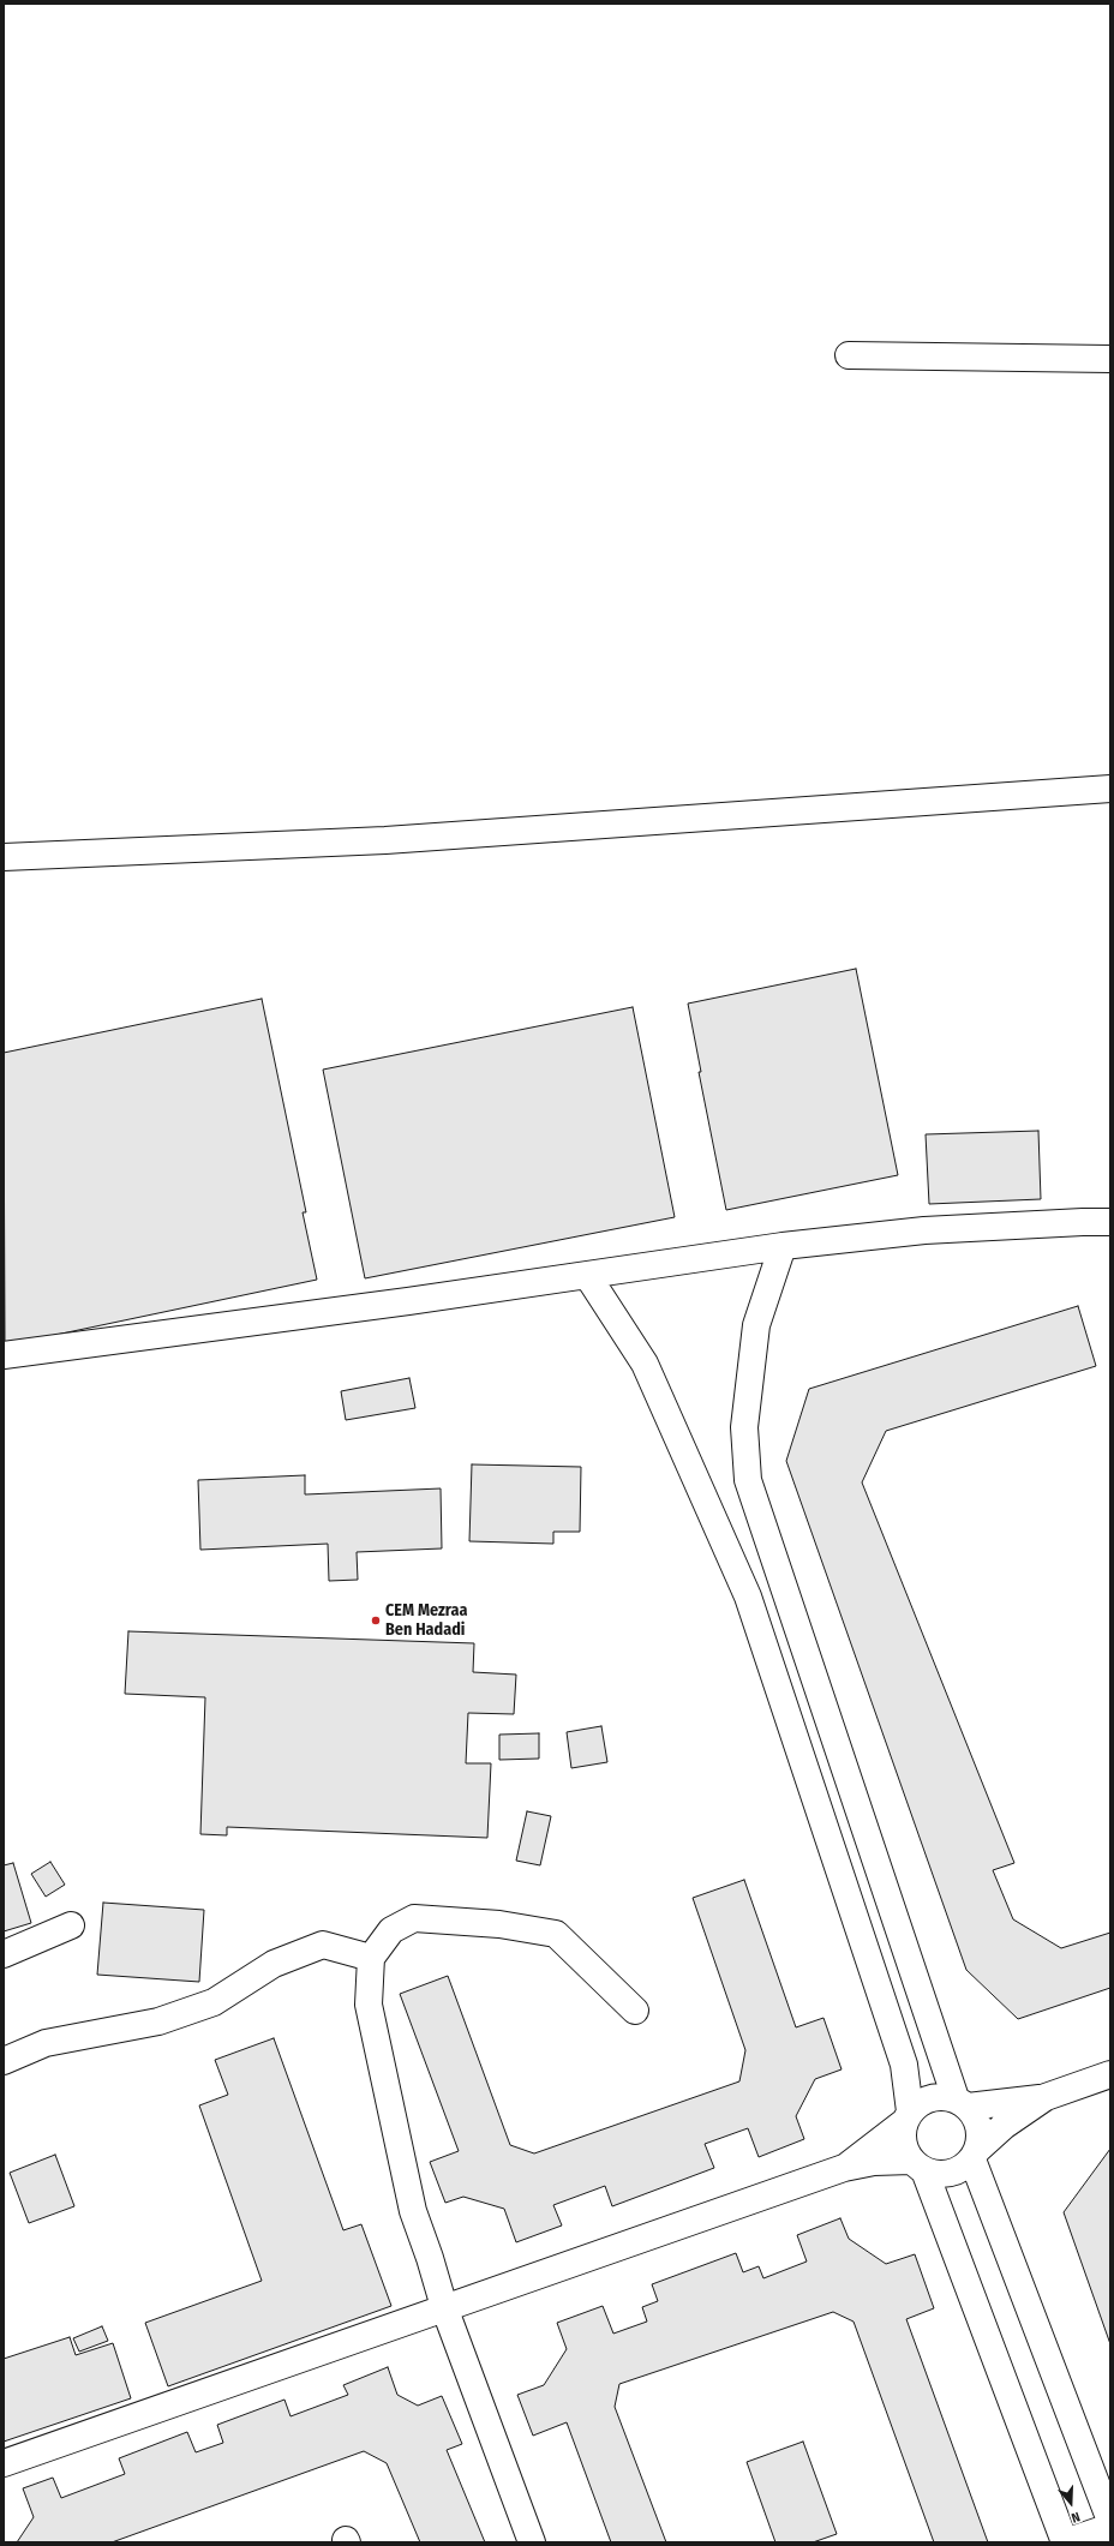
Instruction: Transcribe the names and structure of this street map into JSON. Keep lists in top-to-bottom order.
{
  "places": ["CEM Mezraa Ben Hadadi"],
  "north": "bottom"
}
